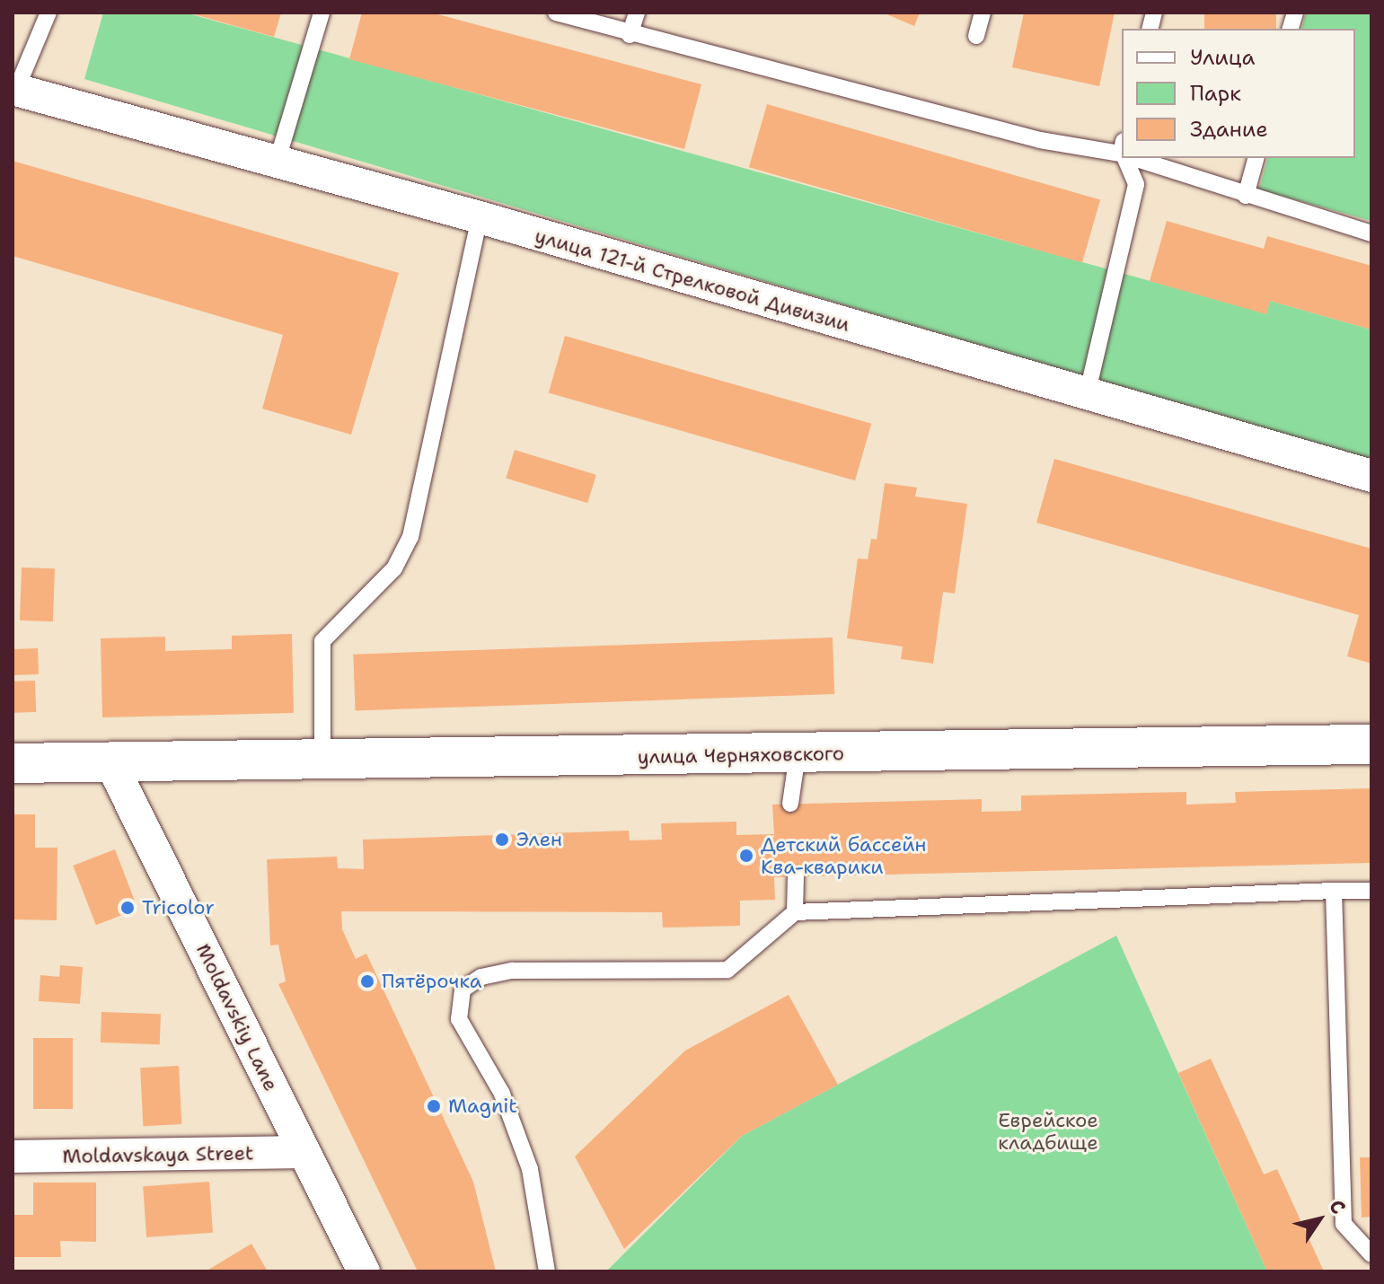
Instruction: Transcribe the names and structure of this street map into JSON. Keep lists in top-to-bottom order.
{
  "streets": {
    "street": [
      "улица 121-й Стрелковой Дивизии",
      "улица Черняховского",
      "Moldavskiy Lane",
      "Moldavskaya Street"
    ]
  },
  "crossings": [
    ["улица Черняховского", "Moldavskiy Lane"],
    ["Moldavskiy Lane", "Moldavskaya Street"]
  ],
  "parks": ["Еврейское кладбище"],
  "places": [
    "Элен",
    "Детский бассейн Ква-кварики",
    "Tricolor",
    "Пятёрочка",
    "Magnit"
  ],
  "legend": ["Улица", "Парк", "Здание"],
  "north": "top right"
}
